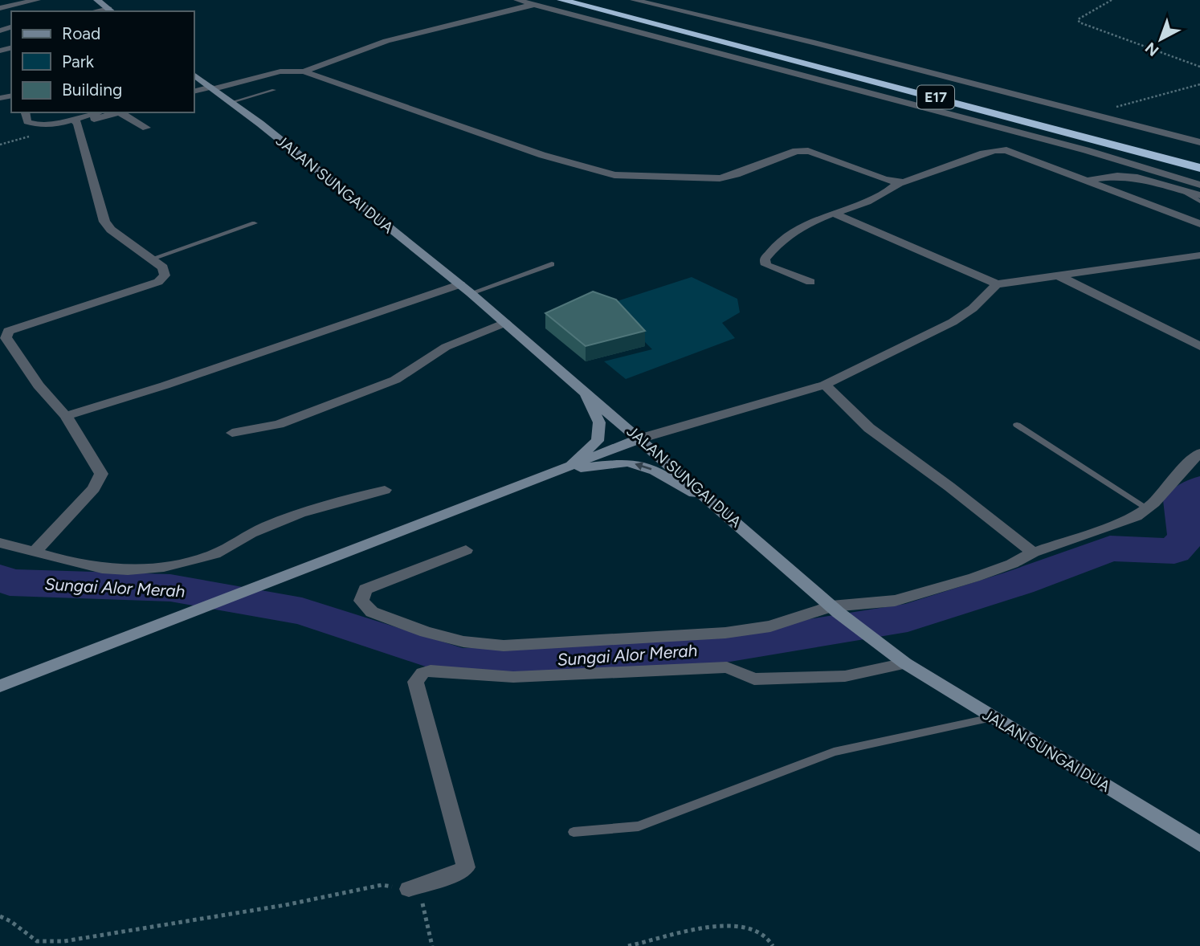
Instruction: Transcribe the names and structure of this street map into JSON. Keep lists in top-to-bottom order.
{
  "streets": {
    "highway": ["E17"],
    "main road": ["JALAN SUNGAI DUA"]
  },
  "water": ["Sungai Alor Merah"],
  "legend": ["Road", "Park", "Building"],
  "north": "bottom left"
}
